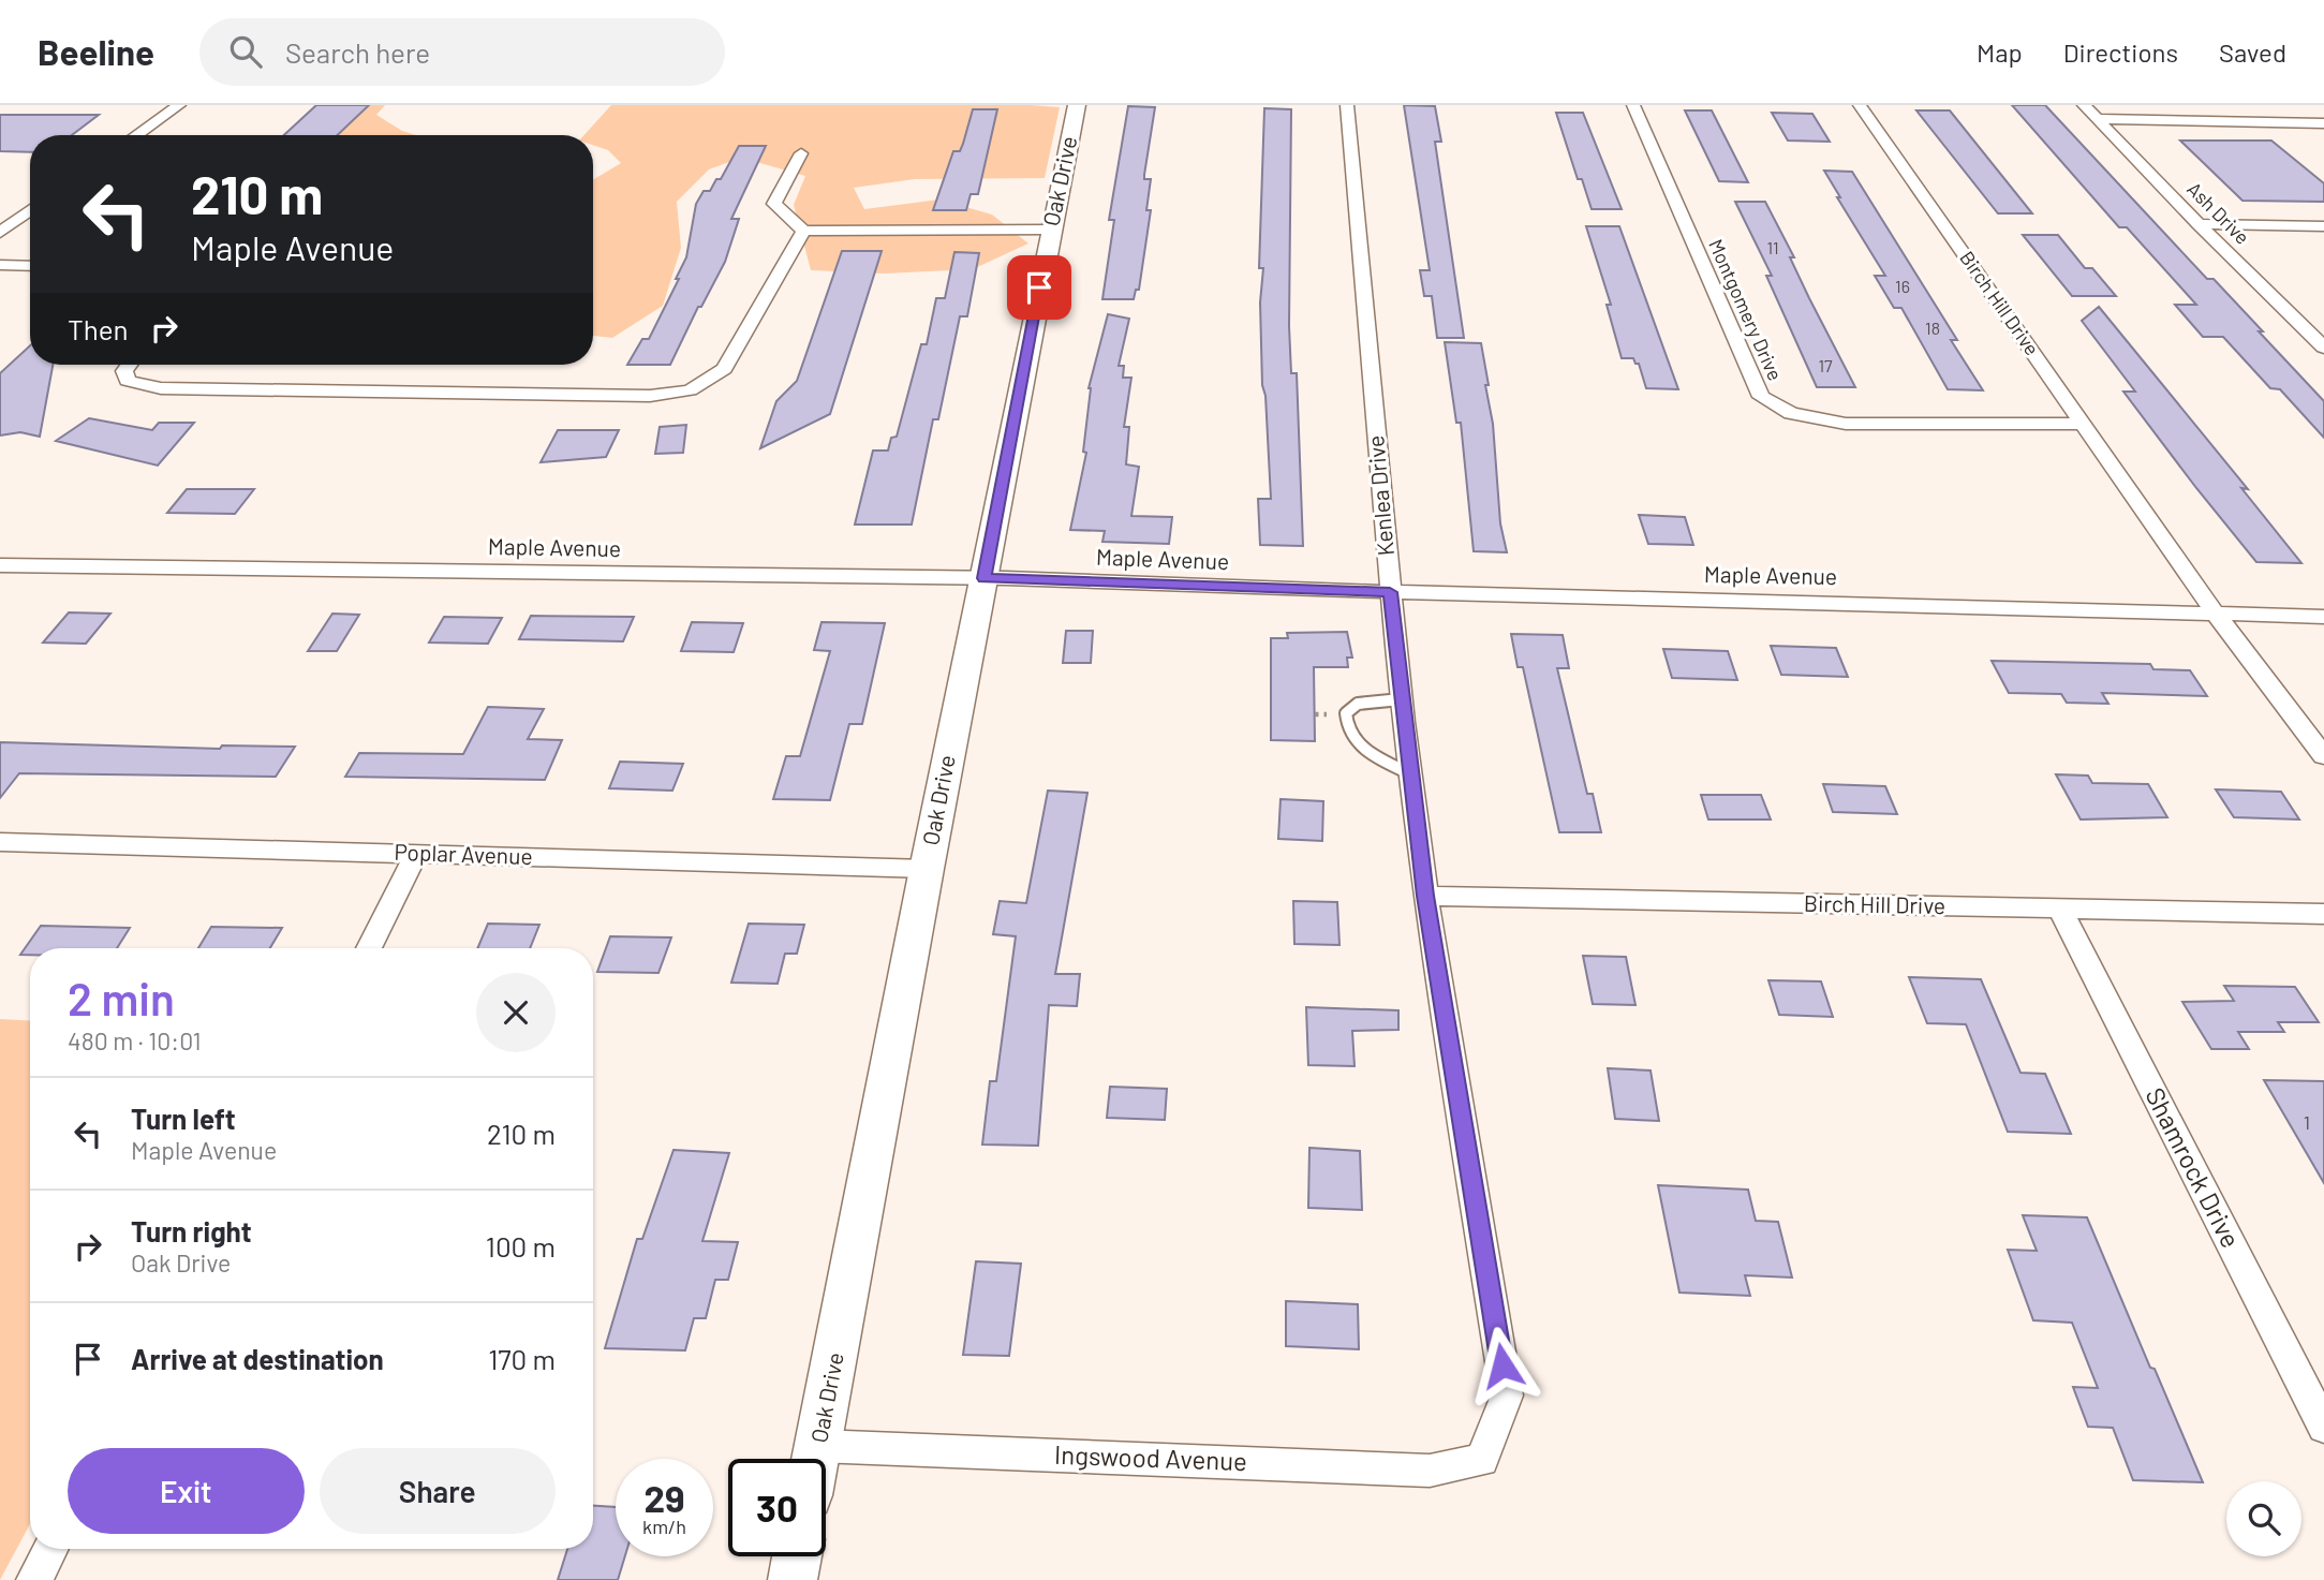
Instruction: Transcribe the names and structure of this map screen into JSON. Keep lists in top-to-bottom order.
{
  "streets": {
    "street": [
      "Oak Drive",
      "Ash Drive",
      "Birch Hill Drive",
      "Montgomery Drive",
      "Kenlea Drive",
      "Maple Avenue",
      "Poplar Avenue",
      "Shamrock Drive",
      "Ingswood Avenue"
    ]
  },
  "crossings": [
    ["Oak Drive", "Maple Avenue"],
    ["Oak Drive", "Poplar Avenue"],
    ["Oak Drive", "Ingswood Avenue"],
    ["Birch Hill Drive", "Montgomery Drive"],
    ["Birch Hill Drive", "Kenlea Drive"],
    ["Birch Hill Drive", "Maple Avenue"],
    ["Birch Hill Drive", "Shamrock Drive"],
    ["Kenlea Drive", "Maple Avenue"],
    ["Kenlea Drive", "Ingswood Avenue"]
  ],
  "house_numbers": [
    "11",
    "16",
    "18",
    "17",
    "1"
  ],
  "page": {
    "header": "Beeline",
    "search": "Search here",
    "nav": ["Map", "Directions", "Saved"],
    "turn": ["210 m", "Maple Avenue"],
    "then": "Then",
    "heading": ["2 min", "480 m · 10:01"],
    "list": [
      {
        "name": "Turn left",
        "note": "Maple Avenue",
        "value": "210 m"
      },
      {
        "name": "Turn right",
        "note": "Oak Drive",
        "value": "100 m"
      },
      {
        "name": "Arrive at destination",
        "value": "170 m"
      }
    ],
    "buttons": ["Exit", "Share"],
    "speed": "29 km/h",
    "limit": "30"
  }
}
